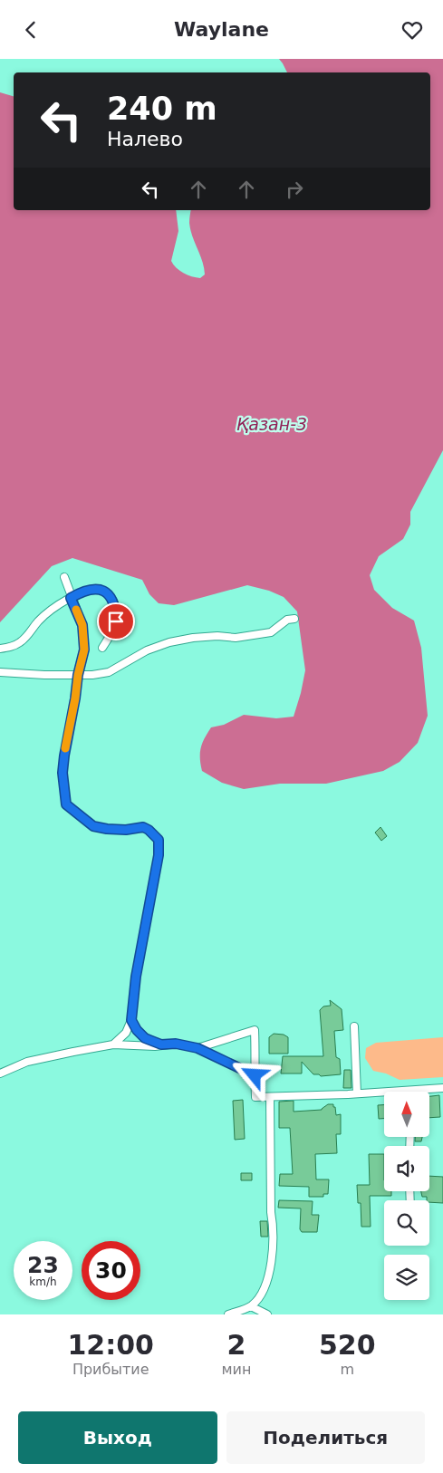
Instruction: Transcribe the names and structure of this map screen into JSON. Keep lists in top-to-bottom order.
{
  "water": ["Қазан-3"],
  "north": "top",
  "page": {
    "header": "Waylane",
    "turn": ["240 m", "Налево"],
    "speed": "23 km/h",
    "limit": "30",
    "eta": [
      "12:00",
      "Прибытие",
      "2",
      "мин",
      "520",
      "m"
    ],
    "buttons": ["Выход", "Поделиться"]
  }
}
